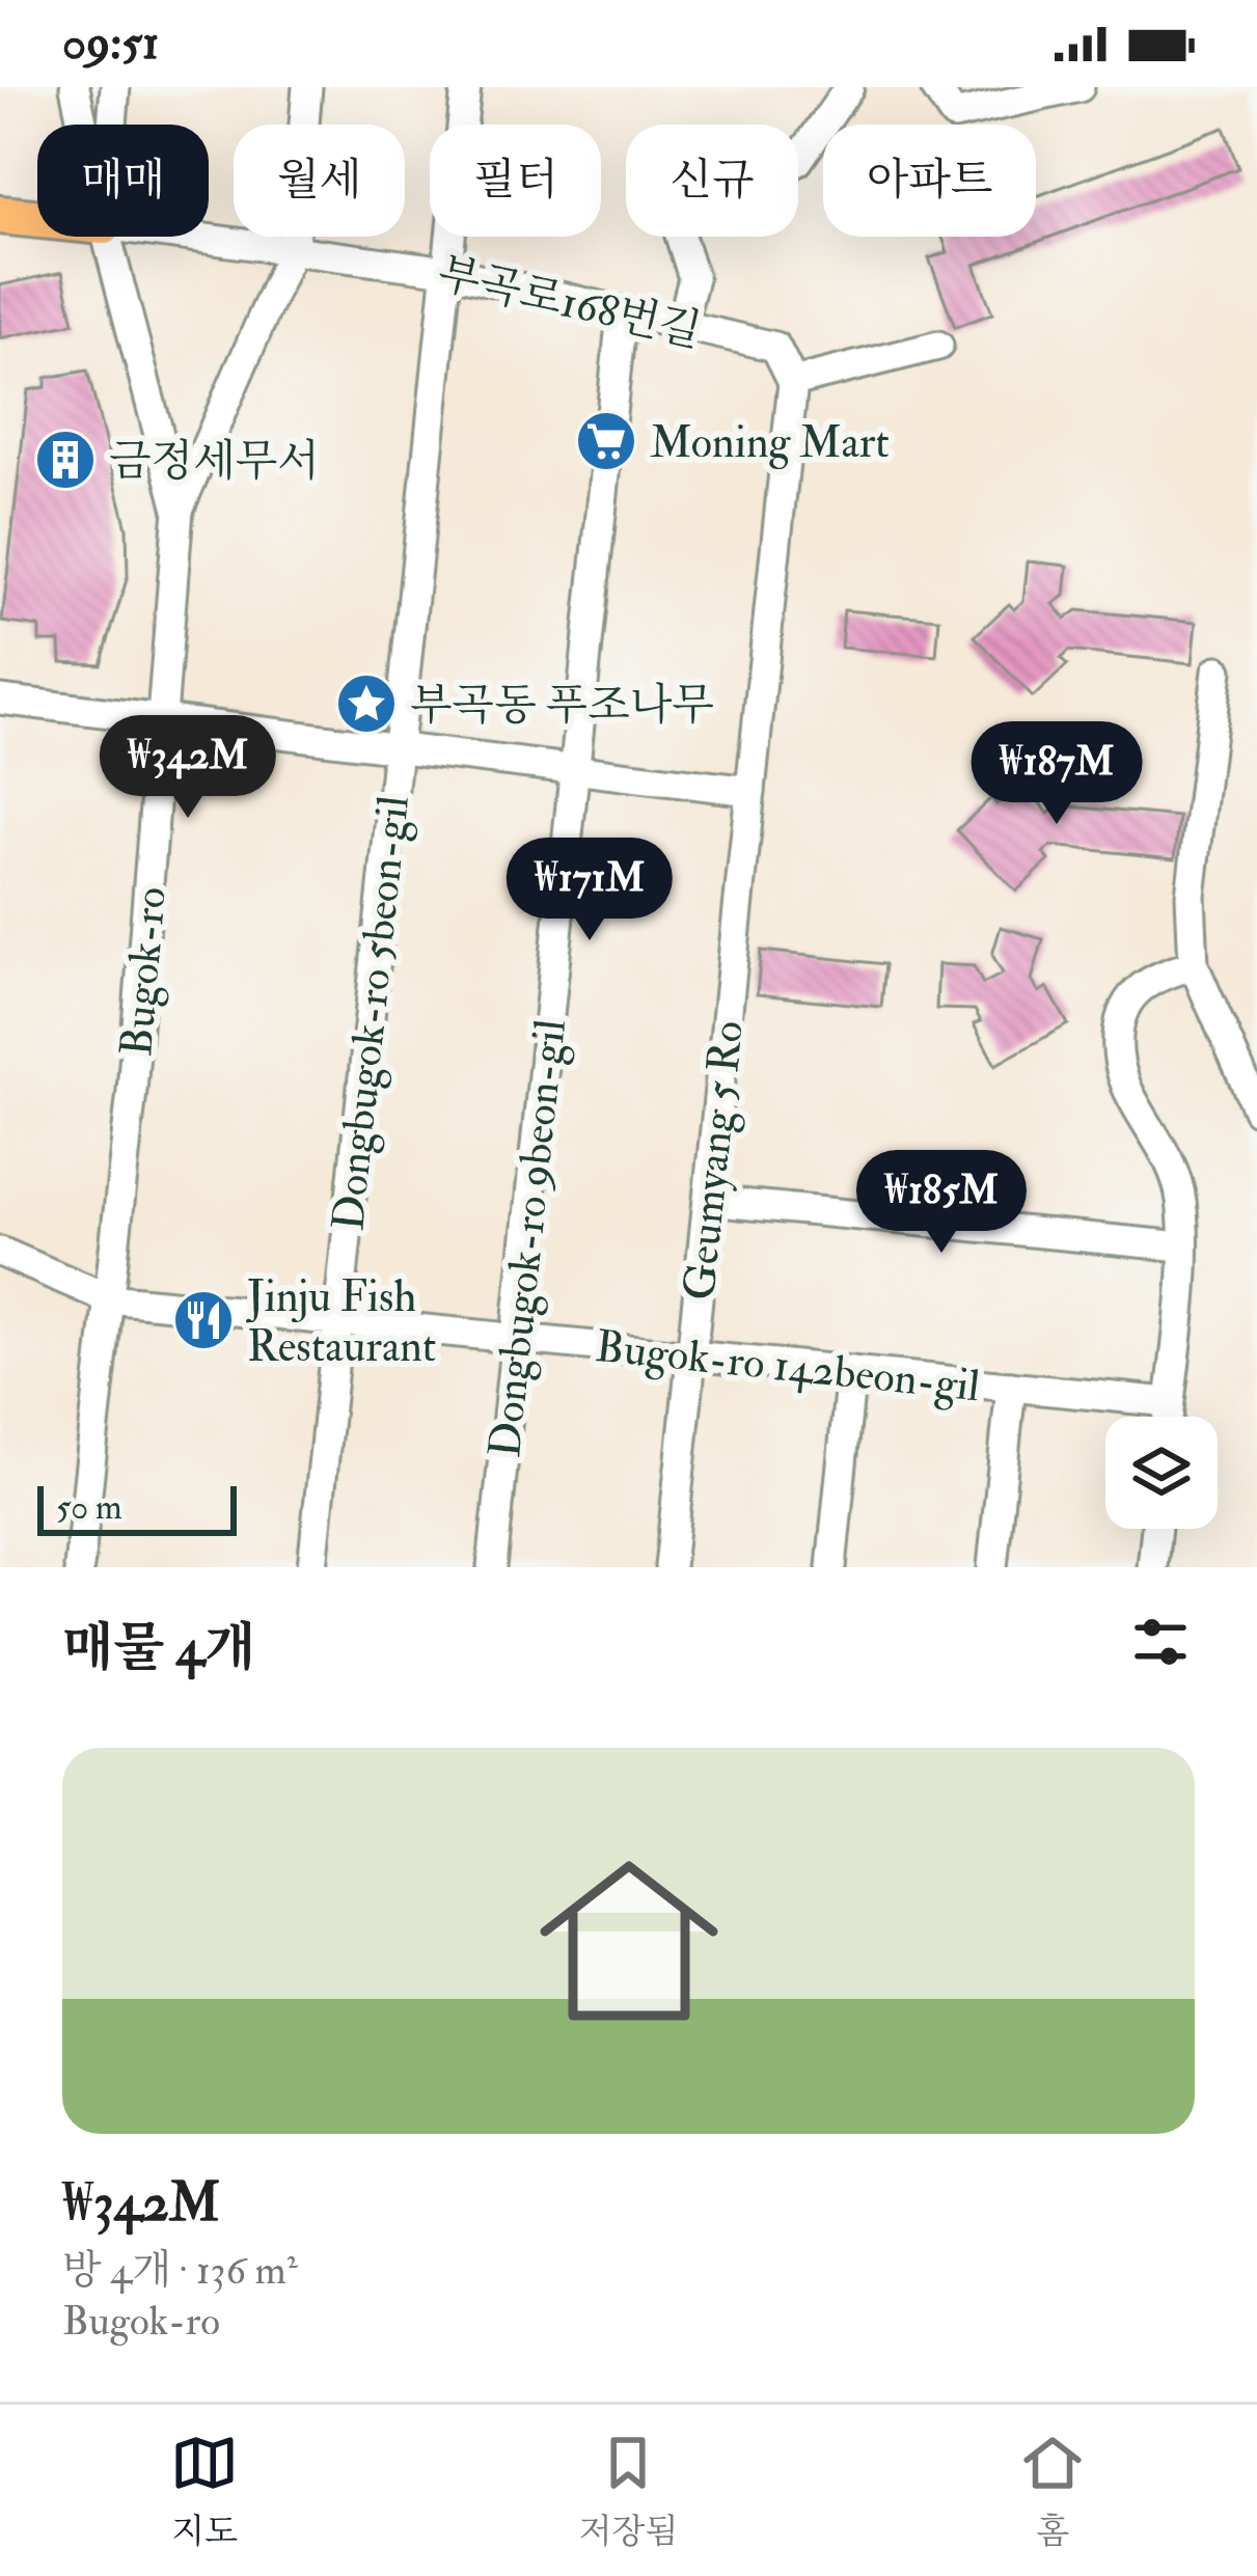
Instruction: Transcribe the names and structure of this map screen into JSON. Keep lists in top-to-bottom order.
{
  "streets": {
    "street": [
      "부곡로168번길",
      "Bugok-ro",
      "Dongbugok-ro 5beon-gil",
      "Geumyang 5 Ro",
      "Dongbugok-ro 9beon-gil",
      "Bugok-ro 142beon-gil"
    ]
  },
  "crossings": [
    ["부곡로168번길", "Dongbugok-ro 5beon-gil"],
    ["부곡로168번길", "Geumyang 5 Ro"],
    ["부곡로168번길", "Dongbugok-ro 9beon-gil"],
    ["Bugok-ro", "Bugok-ro 142beon-gil"],
    ["Dongbugok-ro 5beon-gil", "Bugok-ro 142beon-gil"],
    ["Geumyang 5 Ro", "Bugok-ro 142beon-gil"],
    ["Dongbugok-ro 9beon-gil", "Bugok-ro 142beon-gil"]
  ],
  "places": {
    "supermarket": ["Moning Mart"],
    "building": ["금정세무서"],
    "place": ["부곡동 푸조나무"],
    "restaurant": ["Jinju Fish Restaurant"]
  },
  "scale_bar": "50 m",
  "page": {
    "status": "09:51",
    "chip": [
      "매매",
      "월세",
      "필터",
      "신규",
      "아파트"
    ],
    "price": [
      "₩342M",
      "₩187M",
      "₩171M",
      "₩185M"
    ],
    "scale": "50 m",
    "heading": "매물 4개",
    "list": [
      {
        "name": "₩342M",
        "note": "방 4개 · 136 m² · Bugok-ro"
      }
    ],
    "tabs": ["지도", "저장됨", "홈"]
  }
}
